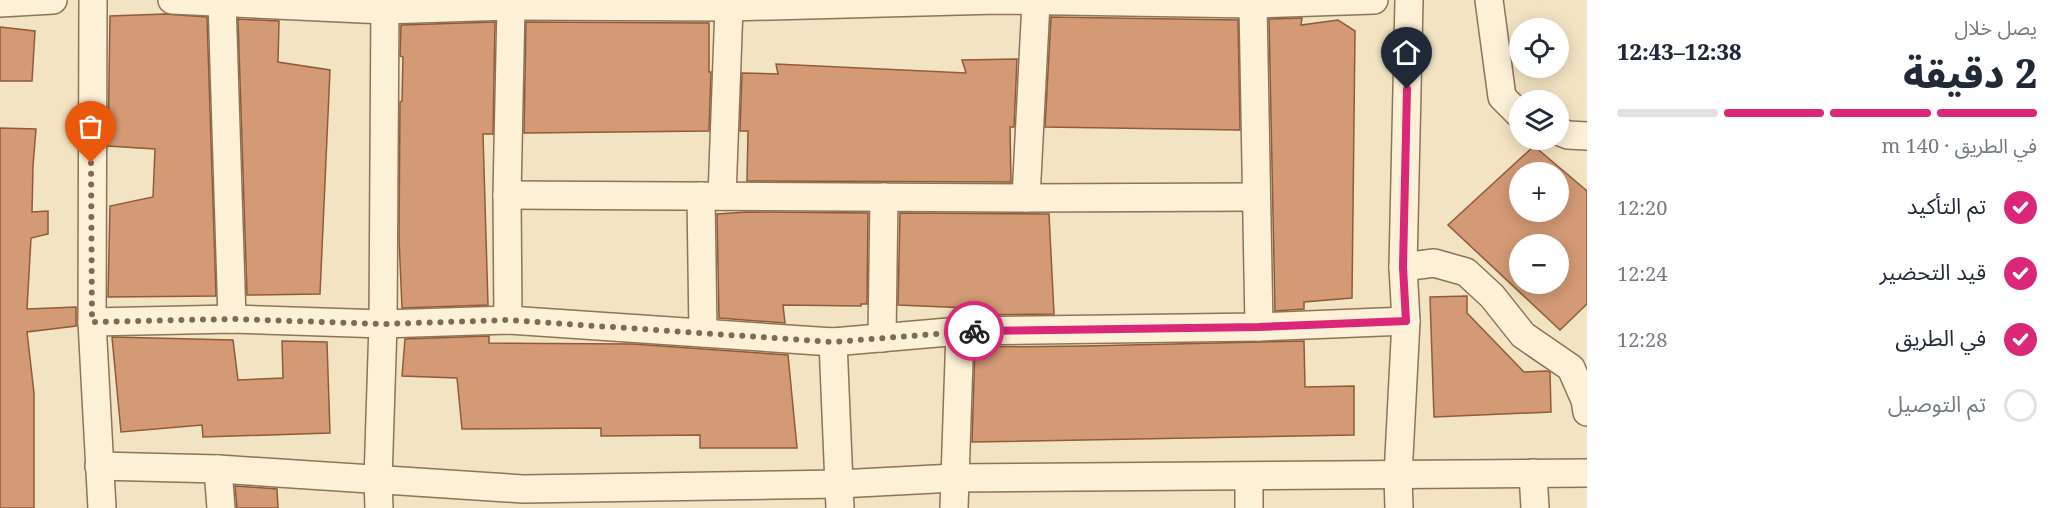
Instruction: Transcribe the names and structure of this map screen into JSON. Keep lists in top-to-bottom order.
{
  "page": {
    "heading": ["2 دقيقة", "يصل خلال", "12:38–12:43"],
    "map_buttons": ["+", "−"],
    "bar": "في الطريق · 140 m",
    "list": [
      ["تم التأكيد", "12:20"],
      ["قيد التحضير", "12:24"],
      ["في الطريق", "12:28"],
      "تم التوصيل"
    ]
  }
}
